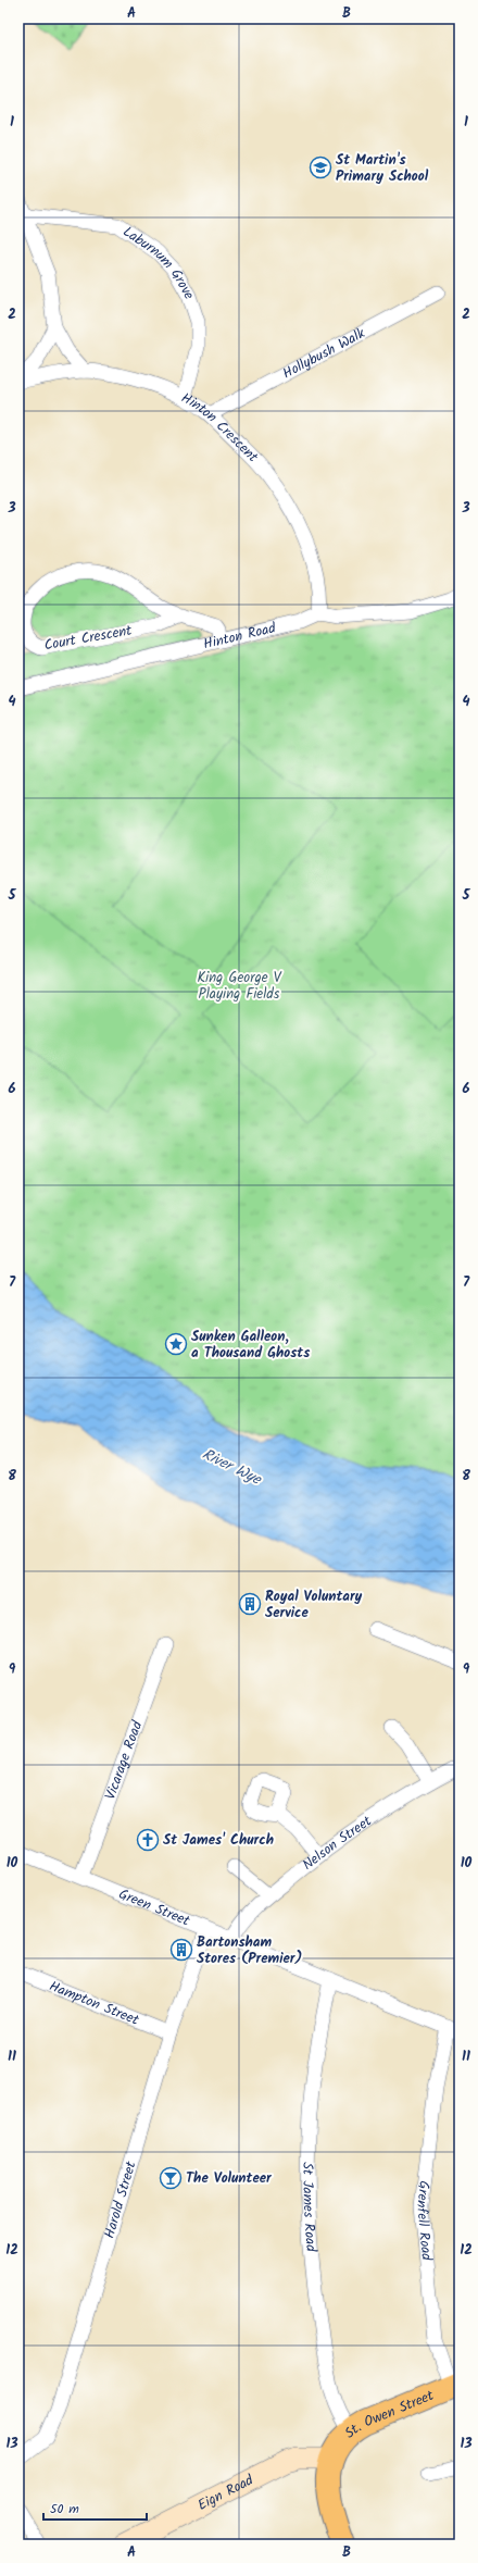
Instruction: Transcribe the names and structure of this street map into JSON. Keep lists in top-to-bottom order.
{
  "streets": {
    "highway": ["St. Owen Street"],
    "main road": ["Eign Road"],
    "street": [
      "Laburnum Grove",
      "Hollybush Walk",
      "Hinton Crescent",
      "Hinton Road",
      "Court Crescent",
      "Vicarage Road",
      "Nelson Street",
      "Green Street",
      "Hampton Street",
      "Harold Street",
      "St James Road",
      "Grenfell Road"
    ]
  },
  "crossings": [
    ["Laburnum Grove", "Hinton Crescent"],
    ["Hollybush Walk", "Hinton Crescent"],
    ["Hinton Crescent", "Hinton Road"],
    ["Hinton Road", "Court Crescent"],
    ["Vicarage Road", "Green Street"],
    ["Nelson Street", "Green Street"],
    ["Green Street", "Harold Street"],
    ["Green Street", "St James Road"],
    ["Green Street", "Grenfell Road"],
    ["Hampton Street", "Harold Street"],
    ["St James Road", "St. Owen Street"],
    ["Grenfell Road", "St. Owen Street"],
    ["St. Owen Street", "Eign Road"]
  ],
  "water": ["River Wye"],
  "parks": ["King George V Playing Fields"],
  "places": {
    "school or university": ["St Martin's Primary School"],
    "place": ["Sunken Galleon, a Thousand Ghosts"],
    "building": ["Royal Voluntary Service", "Bartonsham Stores (Premier)"],
    "church": ["St James' Church"],
    "bar": ["The Volunteer"]
  },
  "scale_bar": "50 m",
  "grid": {
    "columns": ["A", "B"],
    "rows": [
      "1",
      "2",
      "3",
      "4",
      "5",
      "6",
      "7",
      "8",
      "9",
      "10",
      "11",
      "12",
      "13"
    ]
  }
}
